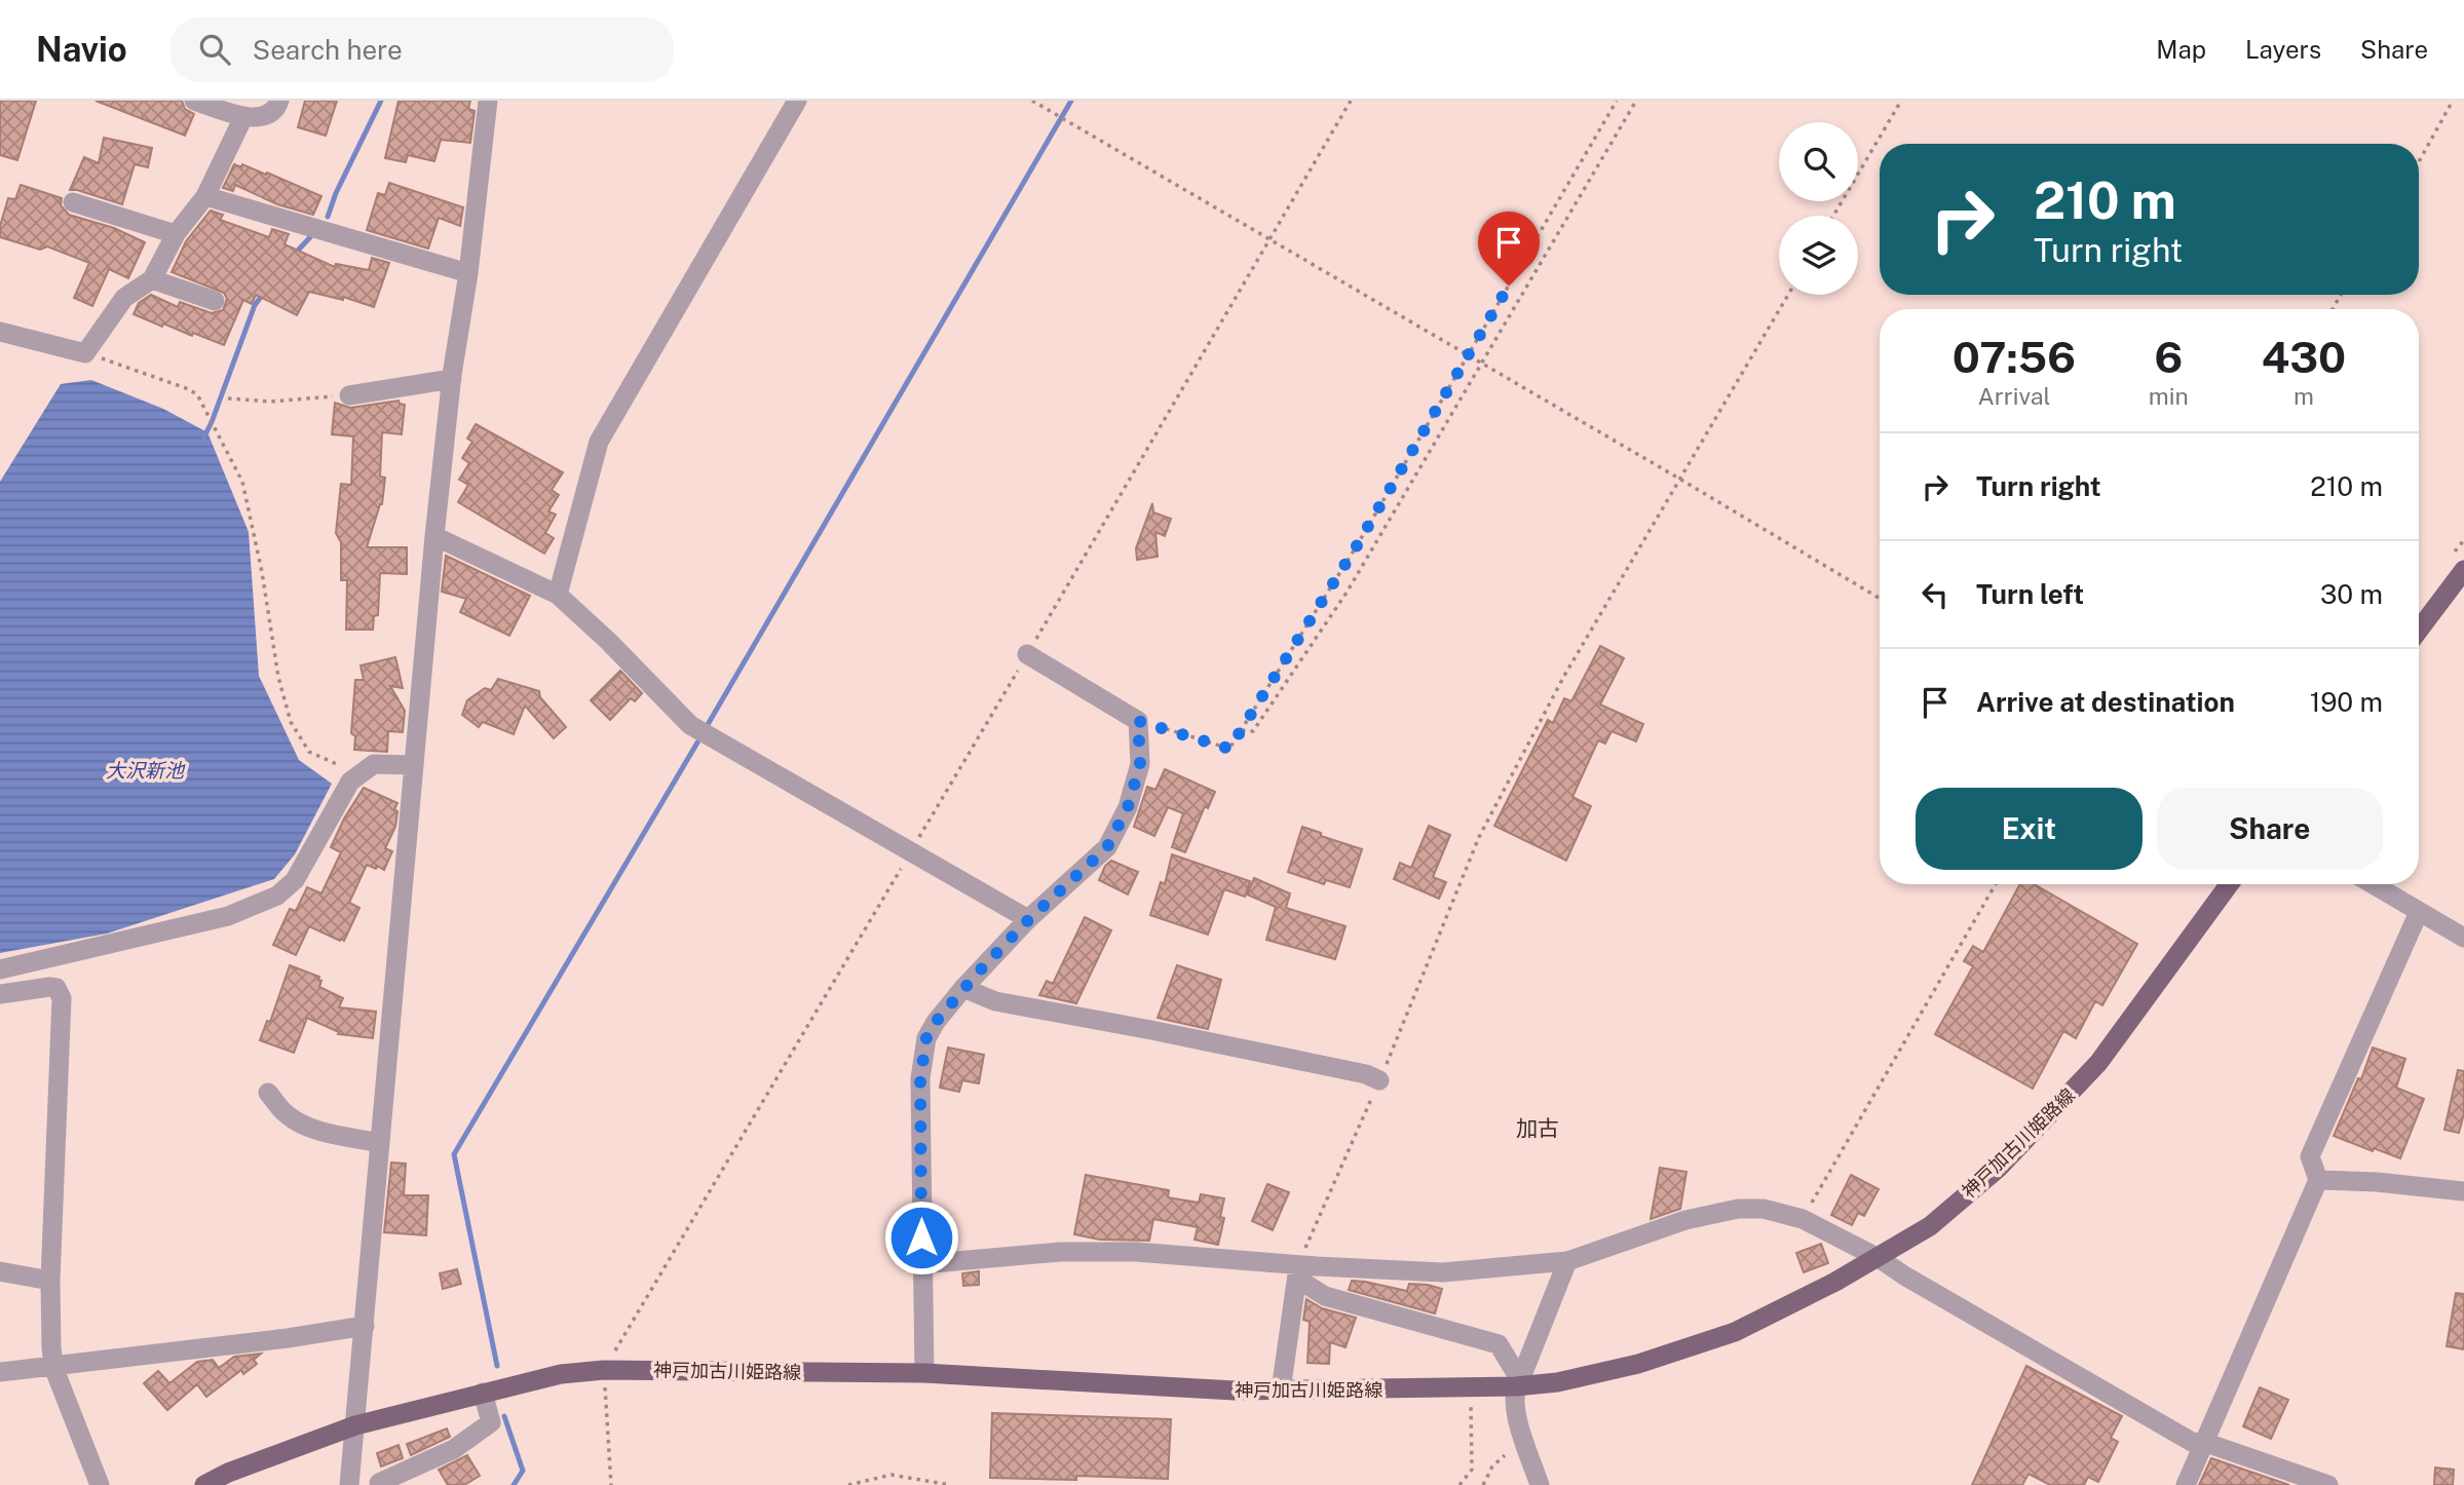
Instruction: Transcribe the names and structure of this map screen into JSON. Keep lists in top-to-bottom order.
{
  "streets": {
    "main road": ["神戸加古川姫路線"]
  },
  "districts": ["加古"],
  "water": ["大沢新池"],
  "page": {
    "header": "Navio",
    "search": "Search here",
    "nav": ["Map", "Layers", "Share"],
    "turn": ["210 m", "Turn right"],
    "eta": [
      "07:56",
      "Arrival",
      "6",
      "min",
      "430",
      "m"
    ],
    "list": [
      {
        "name": "Turn right",
        "value": "210 m"
      },
      {
        "name": "Turn left",
        "value": "30 m"
      },
      {
        "name": "Arrive at destination",
        "value": "190 m"
      }
    ],
    "buttons": ["Exit", "Share"]
  }
}
